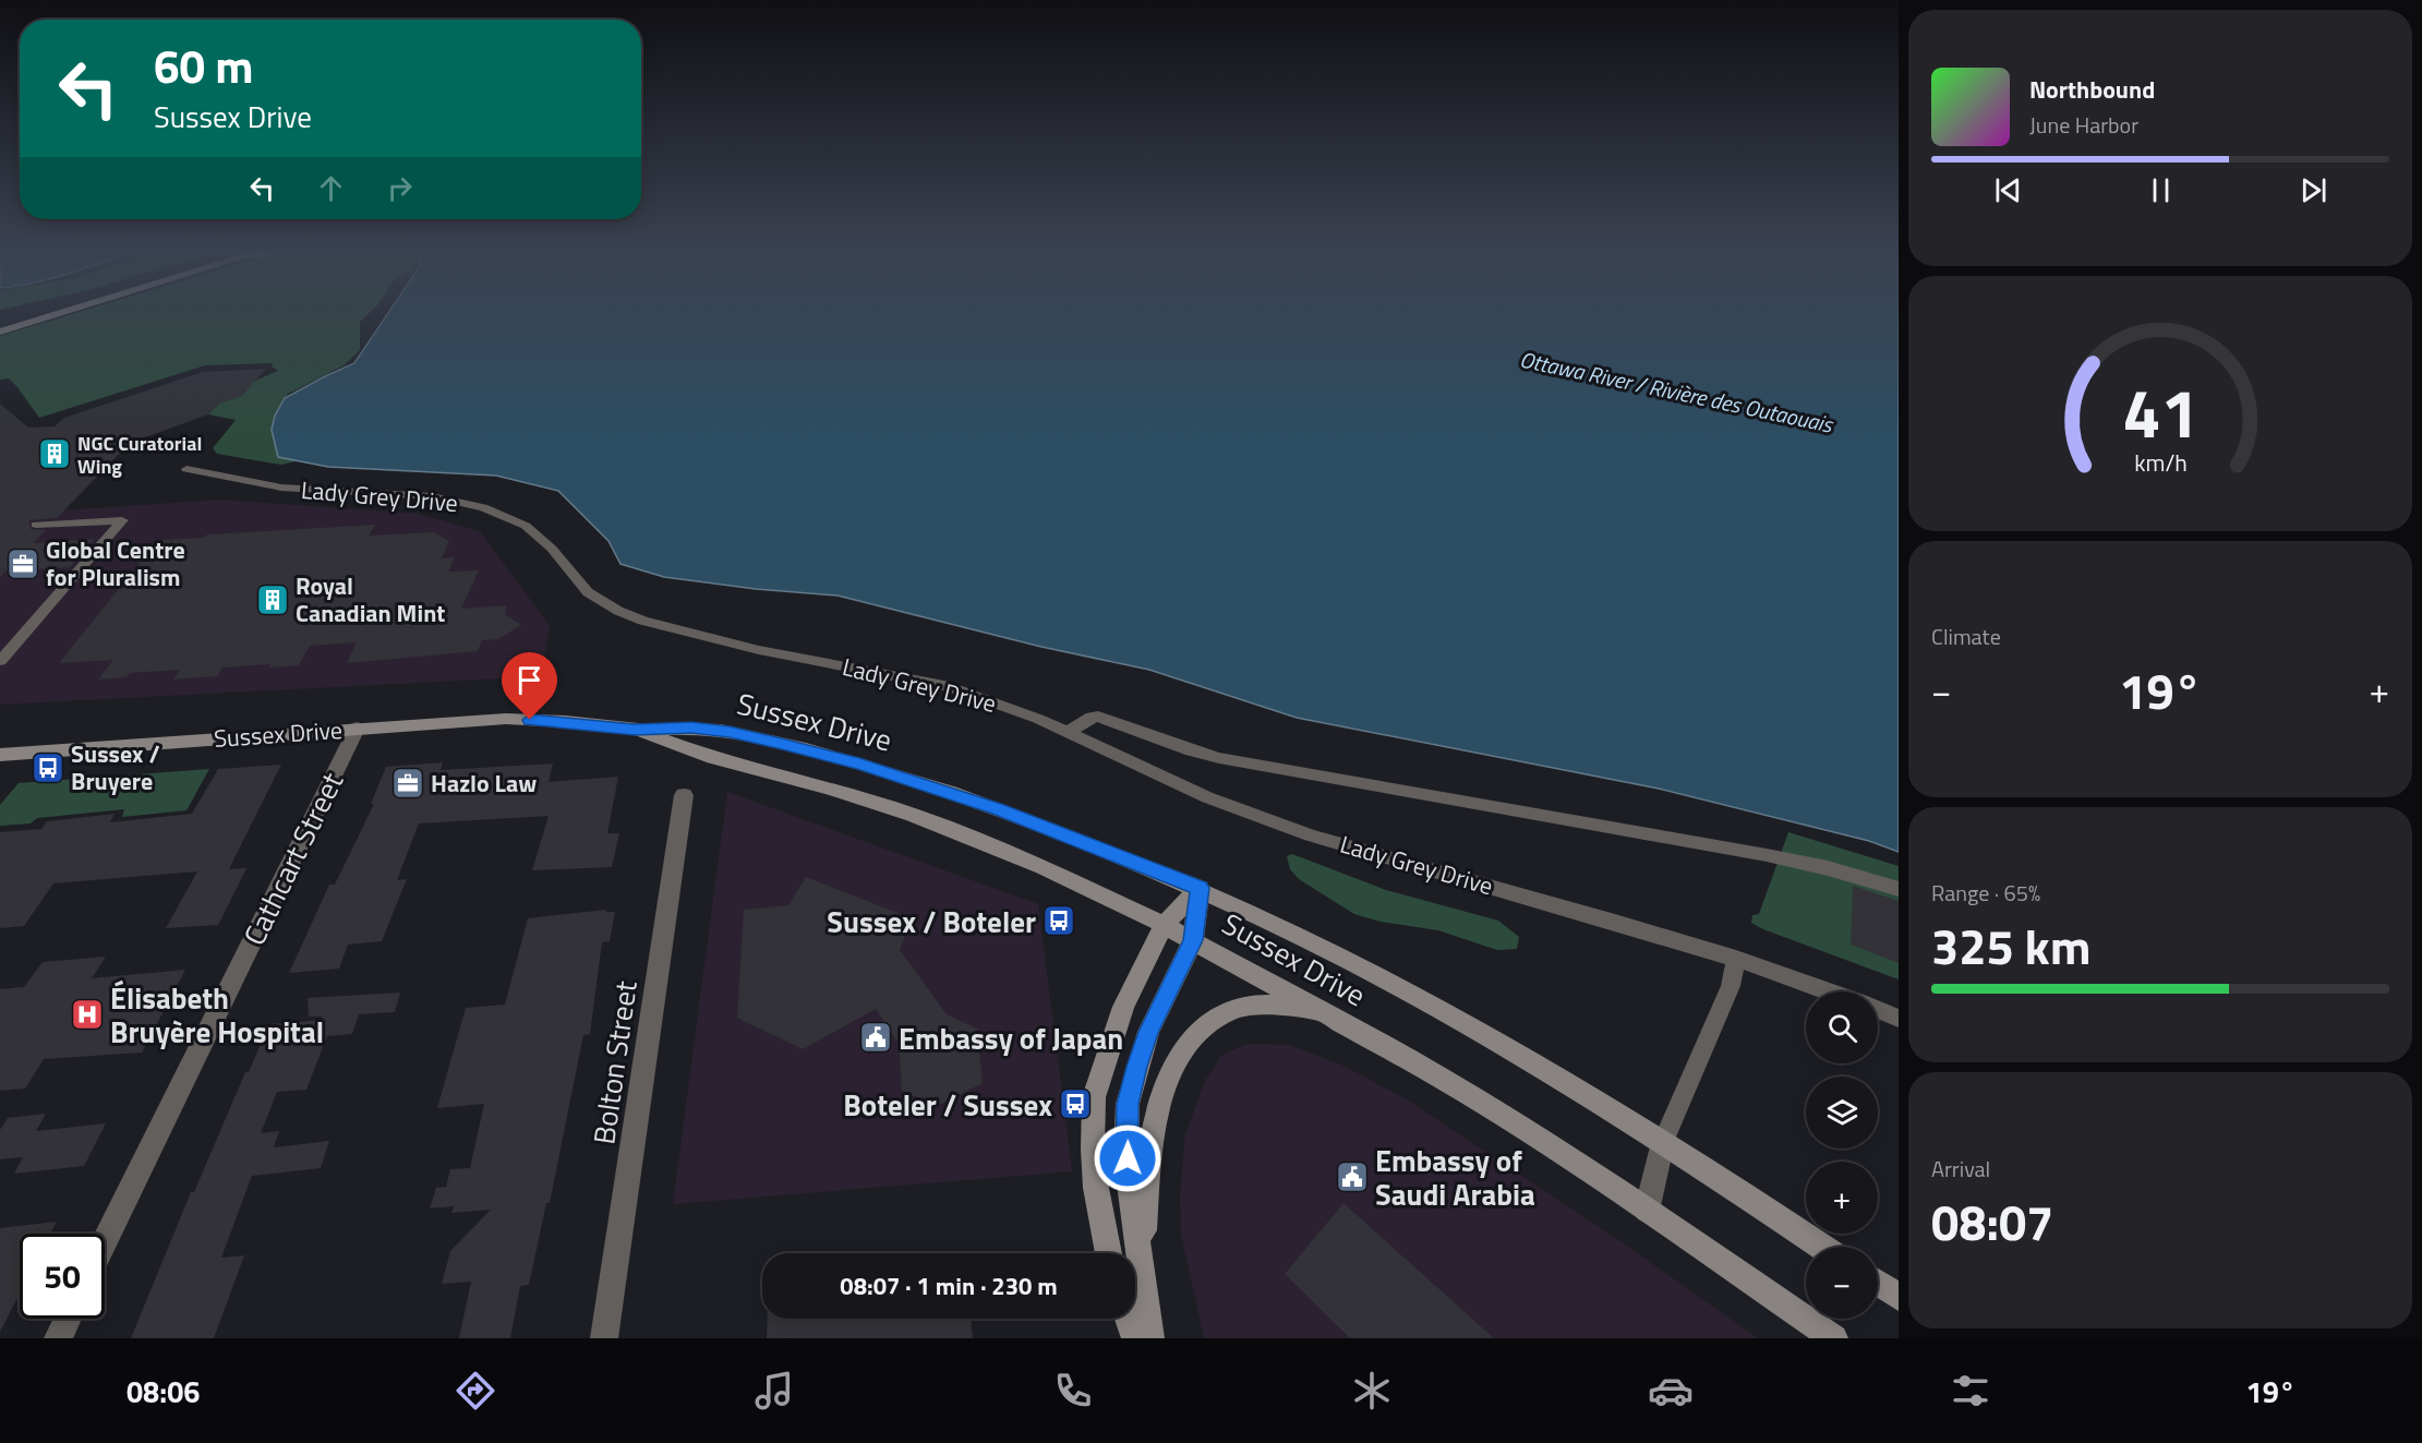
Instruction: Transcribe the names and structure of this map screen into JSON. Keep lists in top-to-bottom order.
{
  "streets": {
    "main road": ["Sussex Drive"],
    "street": ["Cathcart Street", "Bolton Street"],
    "lane": ["Lady Grey Drive"]
  },
  "crossings": [
    ["Sussex Drive", "Cathcart Street"]
  ],
  "water": ["Ottawa River / Rivière des Outaouais"],
  "places": {
    "building": ["NGC Curatorial Wing", "Royal Canadian Mint"],
    "office": ["Global Centre for Pluralism", "Hazlo Law"],
    "bus stop": ["Sussex / Bruyere", "Sussex / Boteler", "Boteler / Sussex"],
    "hospital": ["Élisabeth Bruyère Hospital"],
    "public building": ["Embassy of Japan", "Embassy of Saudi Arabia"]
  },
  "page": {
    "turn": ["60 m", "Sussex Drive"],
    "song": ["Northbound", "June Harbor"],
    "tile": [
      "Climate",
      ["Range · 65%", "325 km"],
      ["Arrival", "08:07"]
    ],
    "heat": ["−", "19°", "+"],
    "map_buttons": ["+", "−"],
    "limit": "50",
    "trip": "08:07 · 1 min · 230 m",
    "tabs": ["08:06", "19°"],
    "gauge": ["41", "km/h"]
  }
}
